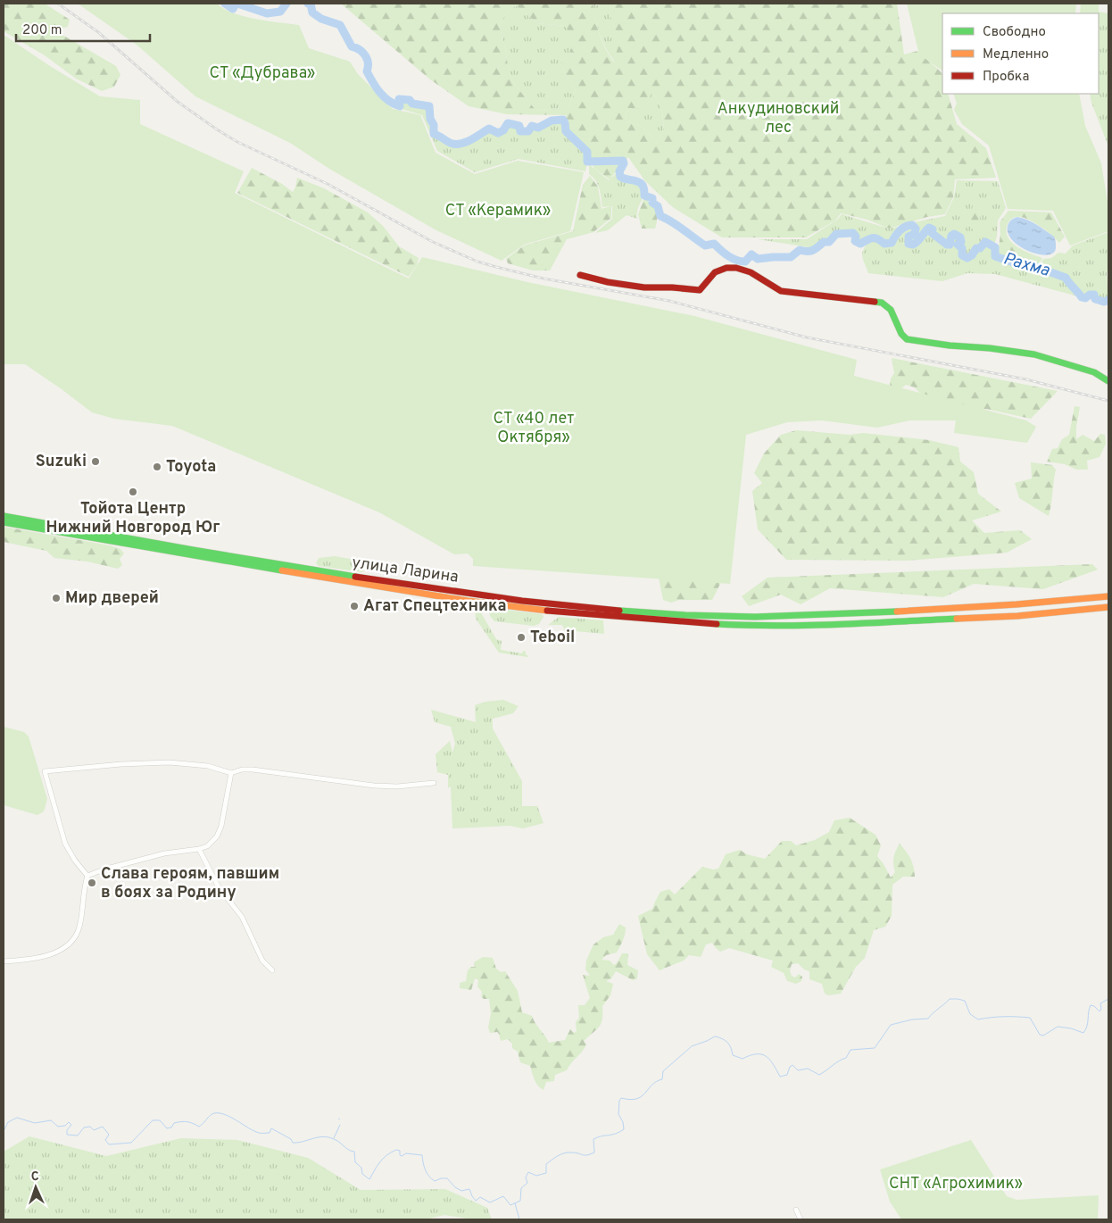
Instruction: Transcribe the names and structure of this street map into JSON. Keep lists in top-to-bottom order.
{
  "streets": {
    "main road": ["улица Ларина"]
  },
  "water": ["Рахма"],
  "parks": [
    "СТ «Дубрава»",
    "Анкудиновский лес",
    "СТ «Керамик»",
    "СТ «40 лет Октября»",
    "СНТ «Агрохимик»"
  ],
  "places": [
    "Suzuki",
    "Toyota",
    "Тойота Центр Нижний Новгород Юг",
    "Мир дверей",
    "Агат Спецтехника",
    "Teboil",
    "Слава героям, павшим в боях за Родину"
  ],
  "legend": ["Свободно", "Медленно", "Пробка"],
  "scale_bar": "200 m",
  "north": "top"
}
